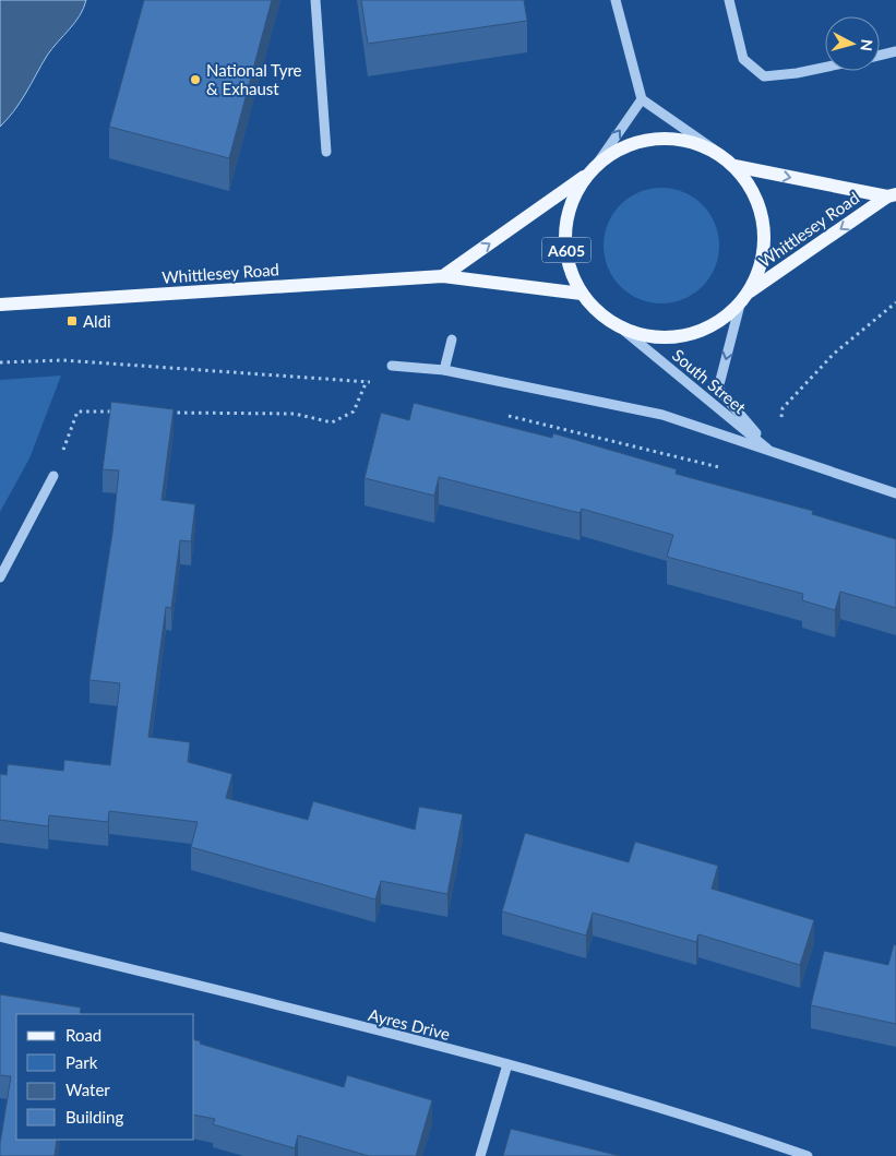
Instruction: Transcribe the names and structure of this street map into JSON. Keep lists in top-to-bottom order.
{
  "streets": {
    "main road": ["Whittlesey Road", "A605"],
    "street": ["South Street", "Ayres Drive"]
  },
  "crossings": [
    ["Whittlesey Road", "A605"],
    ["A605", "South Street"]
  ],
  "places": {
    "other": ["National Tyre & Exhaust"],
    "transit": ["Aldi"]
  },
  "legend": [
    "Road",
    "Park",
    "Water",
    "Building"
  ],
  "north": "right"
}
